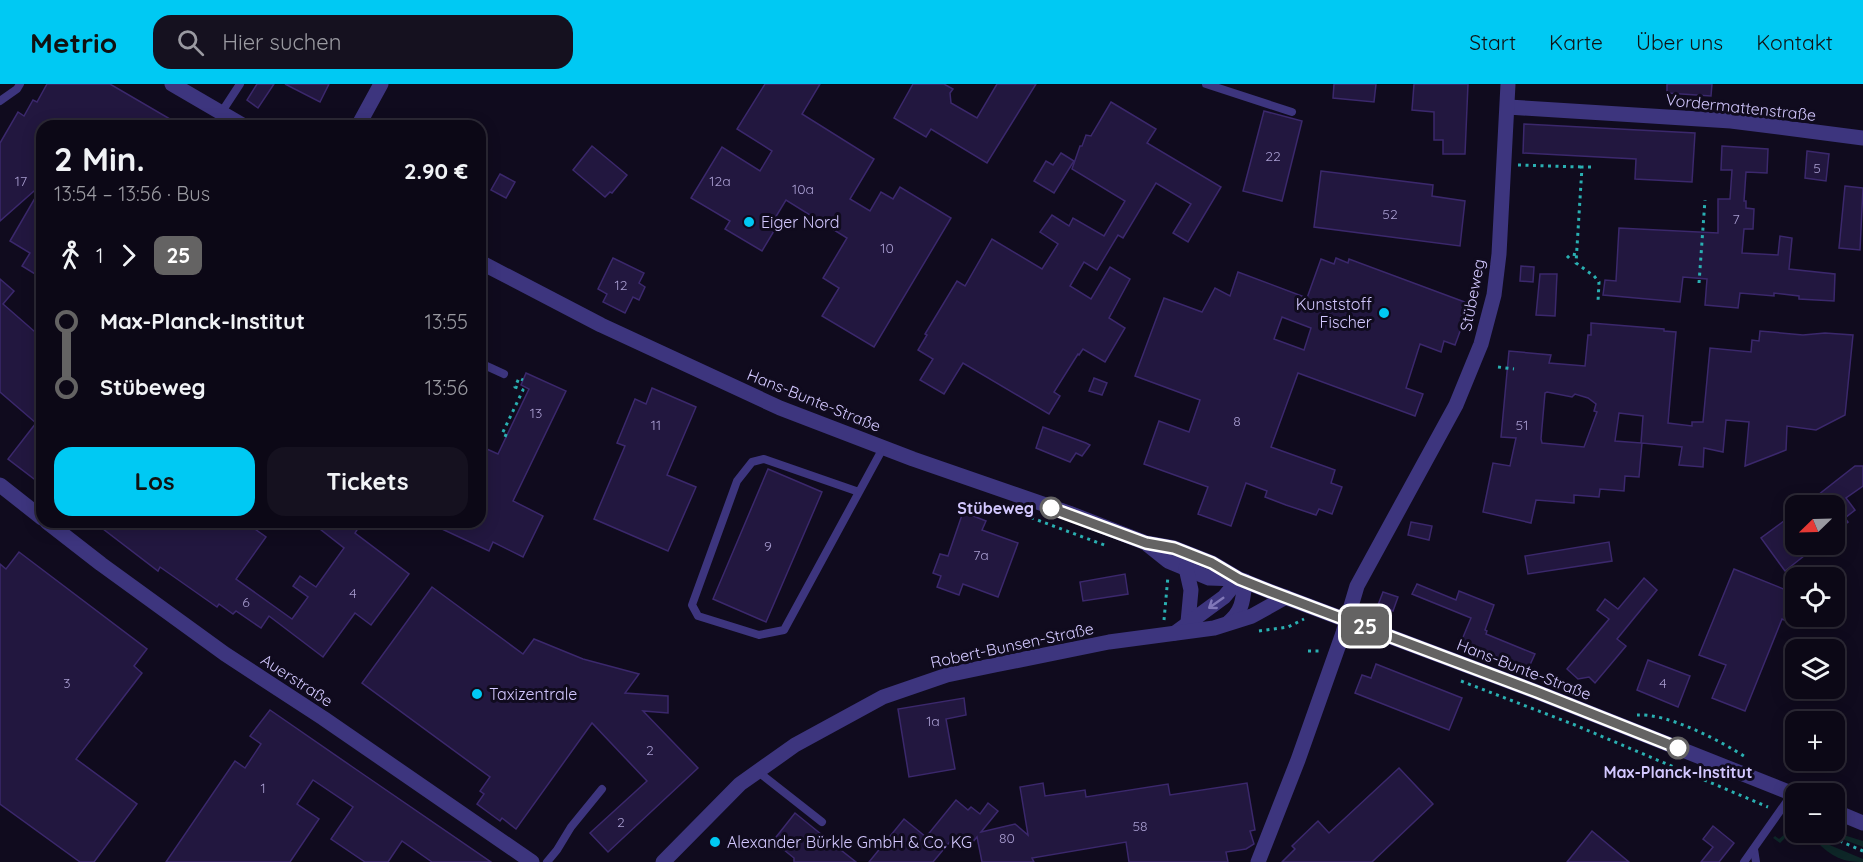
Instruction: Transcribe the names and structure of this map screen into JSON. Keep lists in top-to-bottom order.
{
  "streets": {
    "street": [
      "Vordermattenstraße",
      "Stübeweg",
      "Hans-Bunte-Straße",
      "Robert-Bunsen-Straße",
      "Auerstraße"
    ]
  },
  "crossings": [
    ["Vordermattenstraße", "Stübeweg"],
    ["Stübeweg", "Hans-Bunte-Straße"],
    ["Hans-Bunte-Straße", "Robert-Bunsen-Straße"]
  ],
  "places": [
    "Eiger Nord",
    "Kunststoff Fischer",
    "Stübeweg",
    "Taxizentrale",
    "Max-Planck-Institut",
    "Alexander Bürkle GmbH & Co. KG"
  ],
  "lines": ["bus line 25"],
  "house_numbers": [
    "22",
    "5",
    "17",
    "12a",
    "10a",
    "52",
    "7",
    "10",
    "12",
    "13",
    "8",
    "11",
    "51",
    "9",
    "7a",
    "4",
    "6",
    "3",
    "4",
    "1a",
    "2",
    "1",
    "2",
    "58",
    "80"
  ],
  "north": "bottom left",
  "page": {
    "header": "Metrio",
    "search": "Hier suchen",
    "nav": [
      "Start",
      "Karte",
      "Über uns",
      "Kontakt"
    ],
    "on_map": "25",
    "heading": ["2 Min.", "13:54 – 13:56 · Bus", "2.90 €"],
    "legs": ["1", "25"],
    "list": [
      {
        "name": "Max-Planck-Institut",
        "value": "13:55"
      },
      {
        "name": "Stübeweg",
        "value": "13:56"
      }
    ],
    "buttons": ["Los", "Tickets"],
    "map_buttons": ["+", "−"]
  }
}
